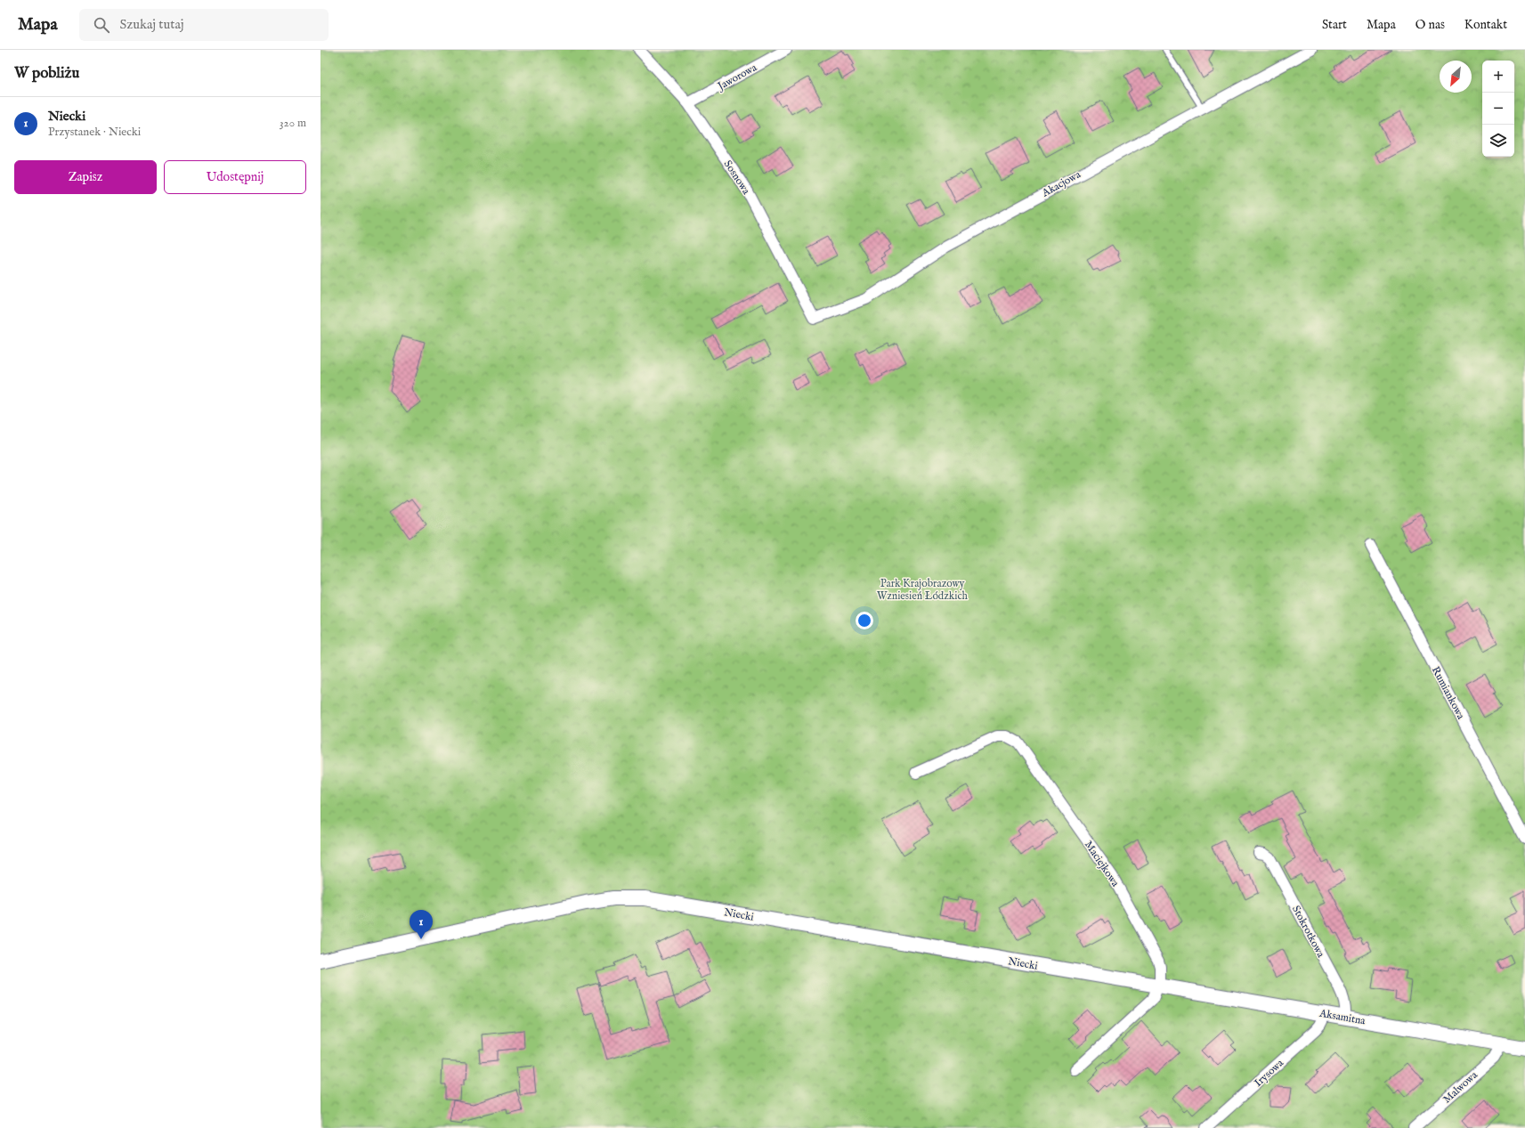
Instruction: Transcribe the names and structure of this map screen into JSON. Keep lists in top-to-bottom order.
{
  "streets": {
    "street": [
      "Jaworowa",
      "Sosnowa",
      "Akacjowa",
      "Rumiankowa",
      "Maciejkowa",
      "Niecki",
      "Stokrotkowa",
      "Aksamitna",
      "Irysowa",
      "Malwowa"
    ]
  },
  "crossings": [
    ["Jaworowa", "Sosnowa"],
    ["Sosnowa", "Akacjowa"],
    ["Maciejkowa", "Niecki"],
    ["Maciejkowa", "Aksamitna"],
    ["Niecki", "Aksamitna"],
    ["Stokrotkowa", "Aksamitna"],
    ["Aksamitna", "Irysowa"],
    ["Aksamitna", "Malwowa"]
  ],
  "parks": ["Park Krajobrazowy Wzniesień Łódzkich"],
  "north": "bottom left",
  "page": {
    "header": "Mapa",
    "search": "Szukaj tutaj",
    "nav": [
      "Start",
      "Mapa",
      "O nas",
      "Kontakt"
    ],
    "heading": "W pobliżu",
    "map_buttons": ["+", "−"],
    "list": [
      {
        "mark": "1",
        "name": "Niecki",
        "note": "Przystanek · Niecki",
        "value": "320 m"
      }
    ],
    "buttons": ["Zapisz", "Udostępnij"],
    "pins": "1"
  }
}
